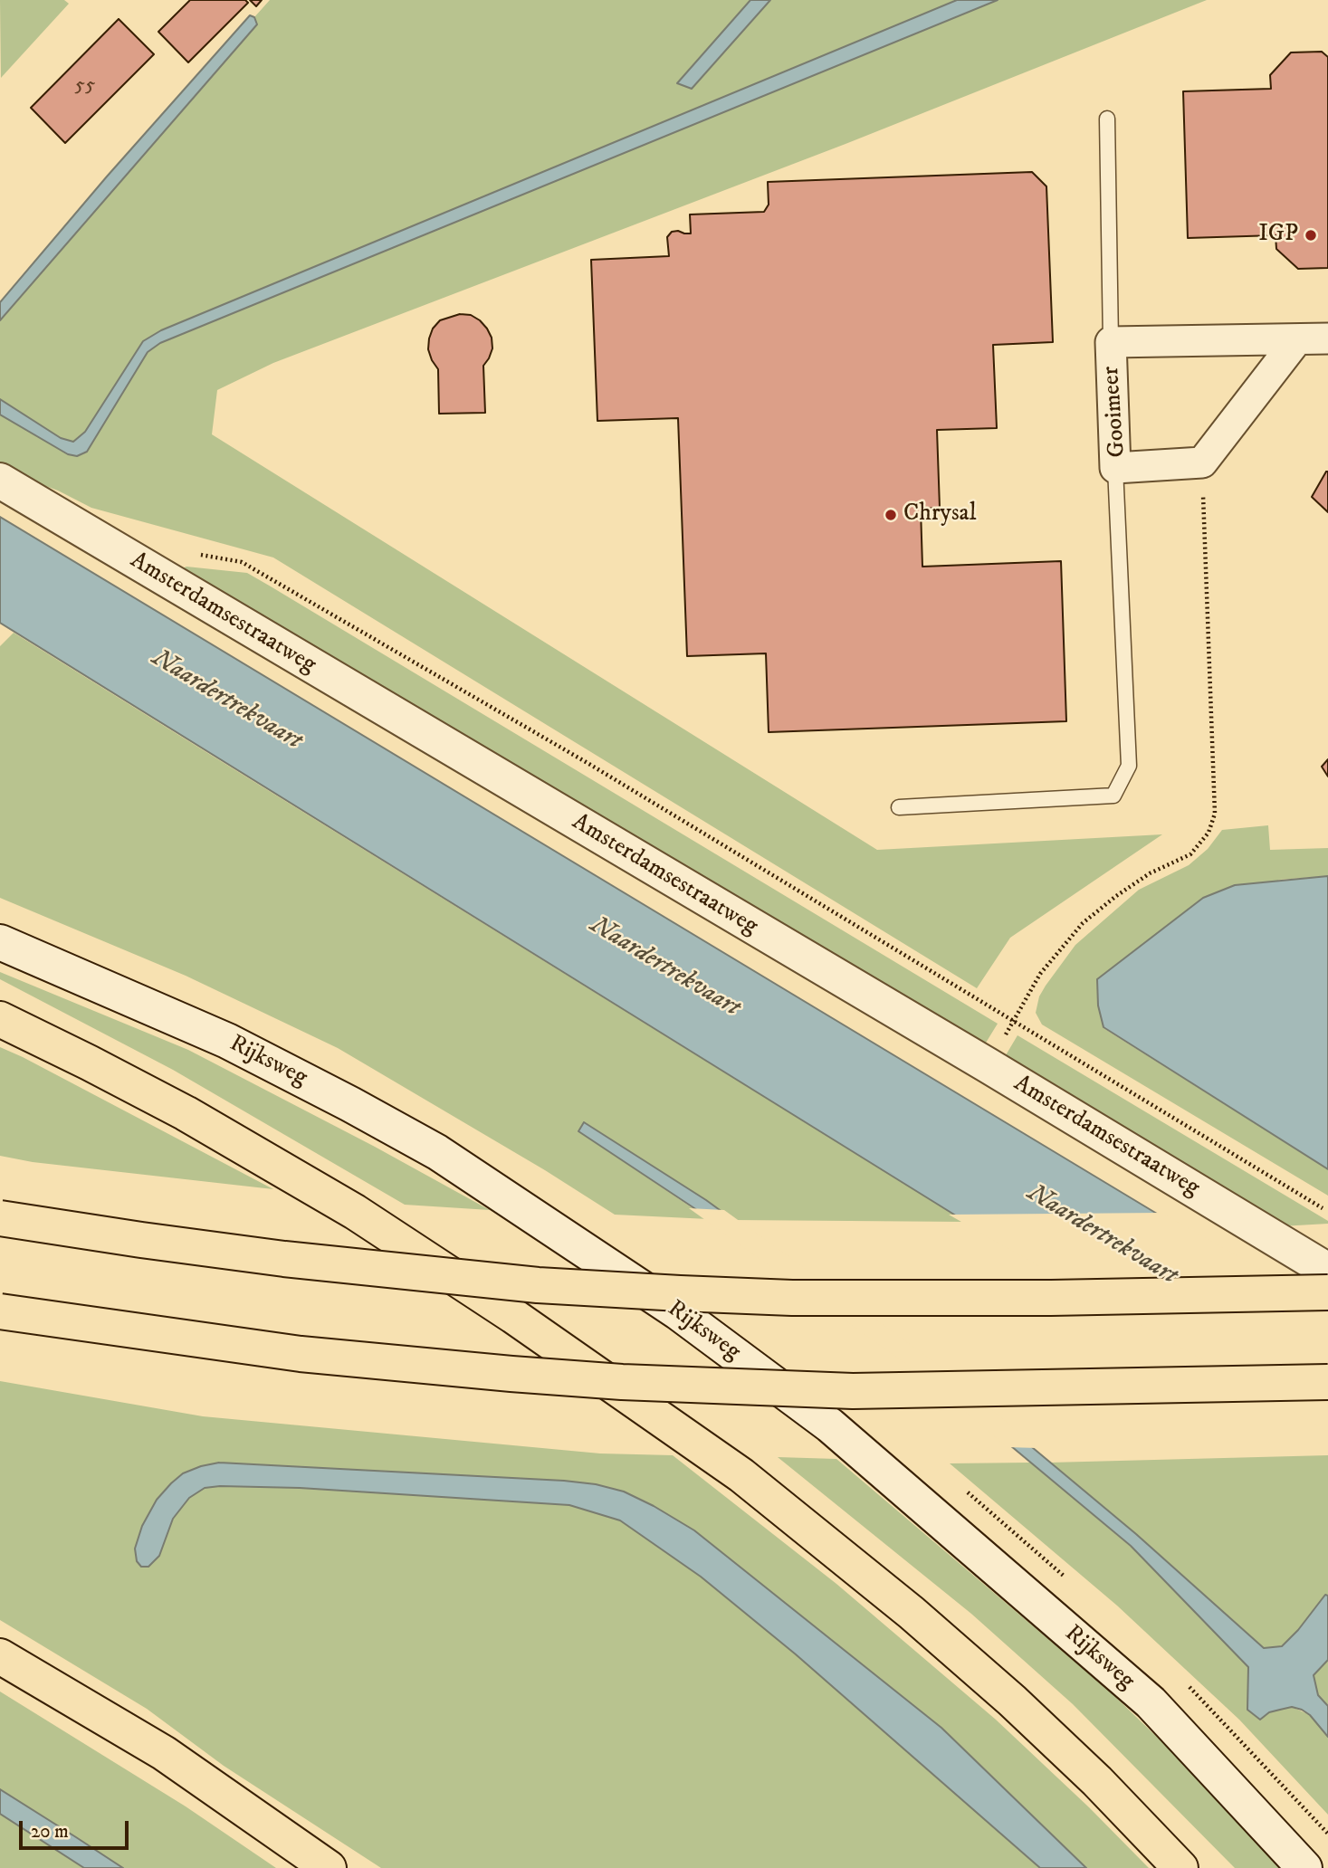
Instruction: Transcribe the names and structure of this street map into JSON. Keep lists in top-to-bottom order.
{
  "streets": {
    "main road": ["Amsterdamsestraatweg", "Rijksweg"],
    "street": ["Gooimeer"]
  },
  "water": ["Naardertrekvaart"],
  "places": ["IGP", "Chrysal"],
  "house_numbers": ["55"],
  "scale_bar": "20 m"
}
